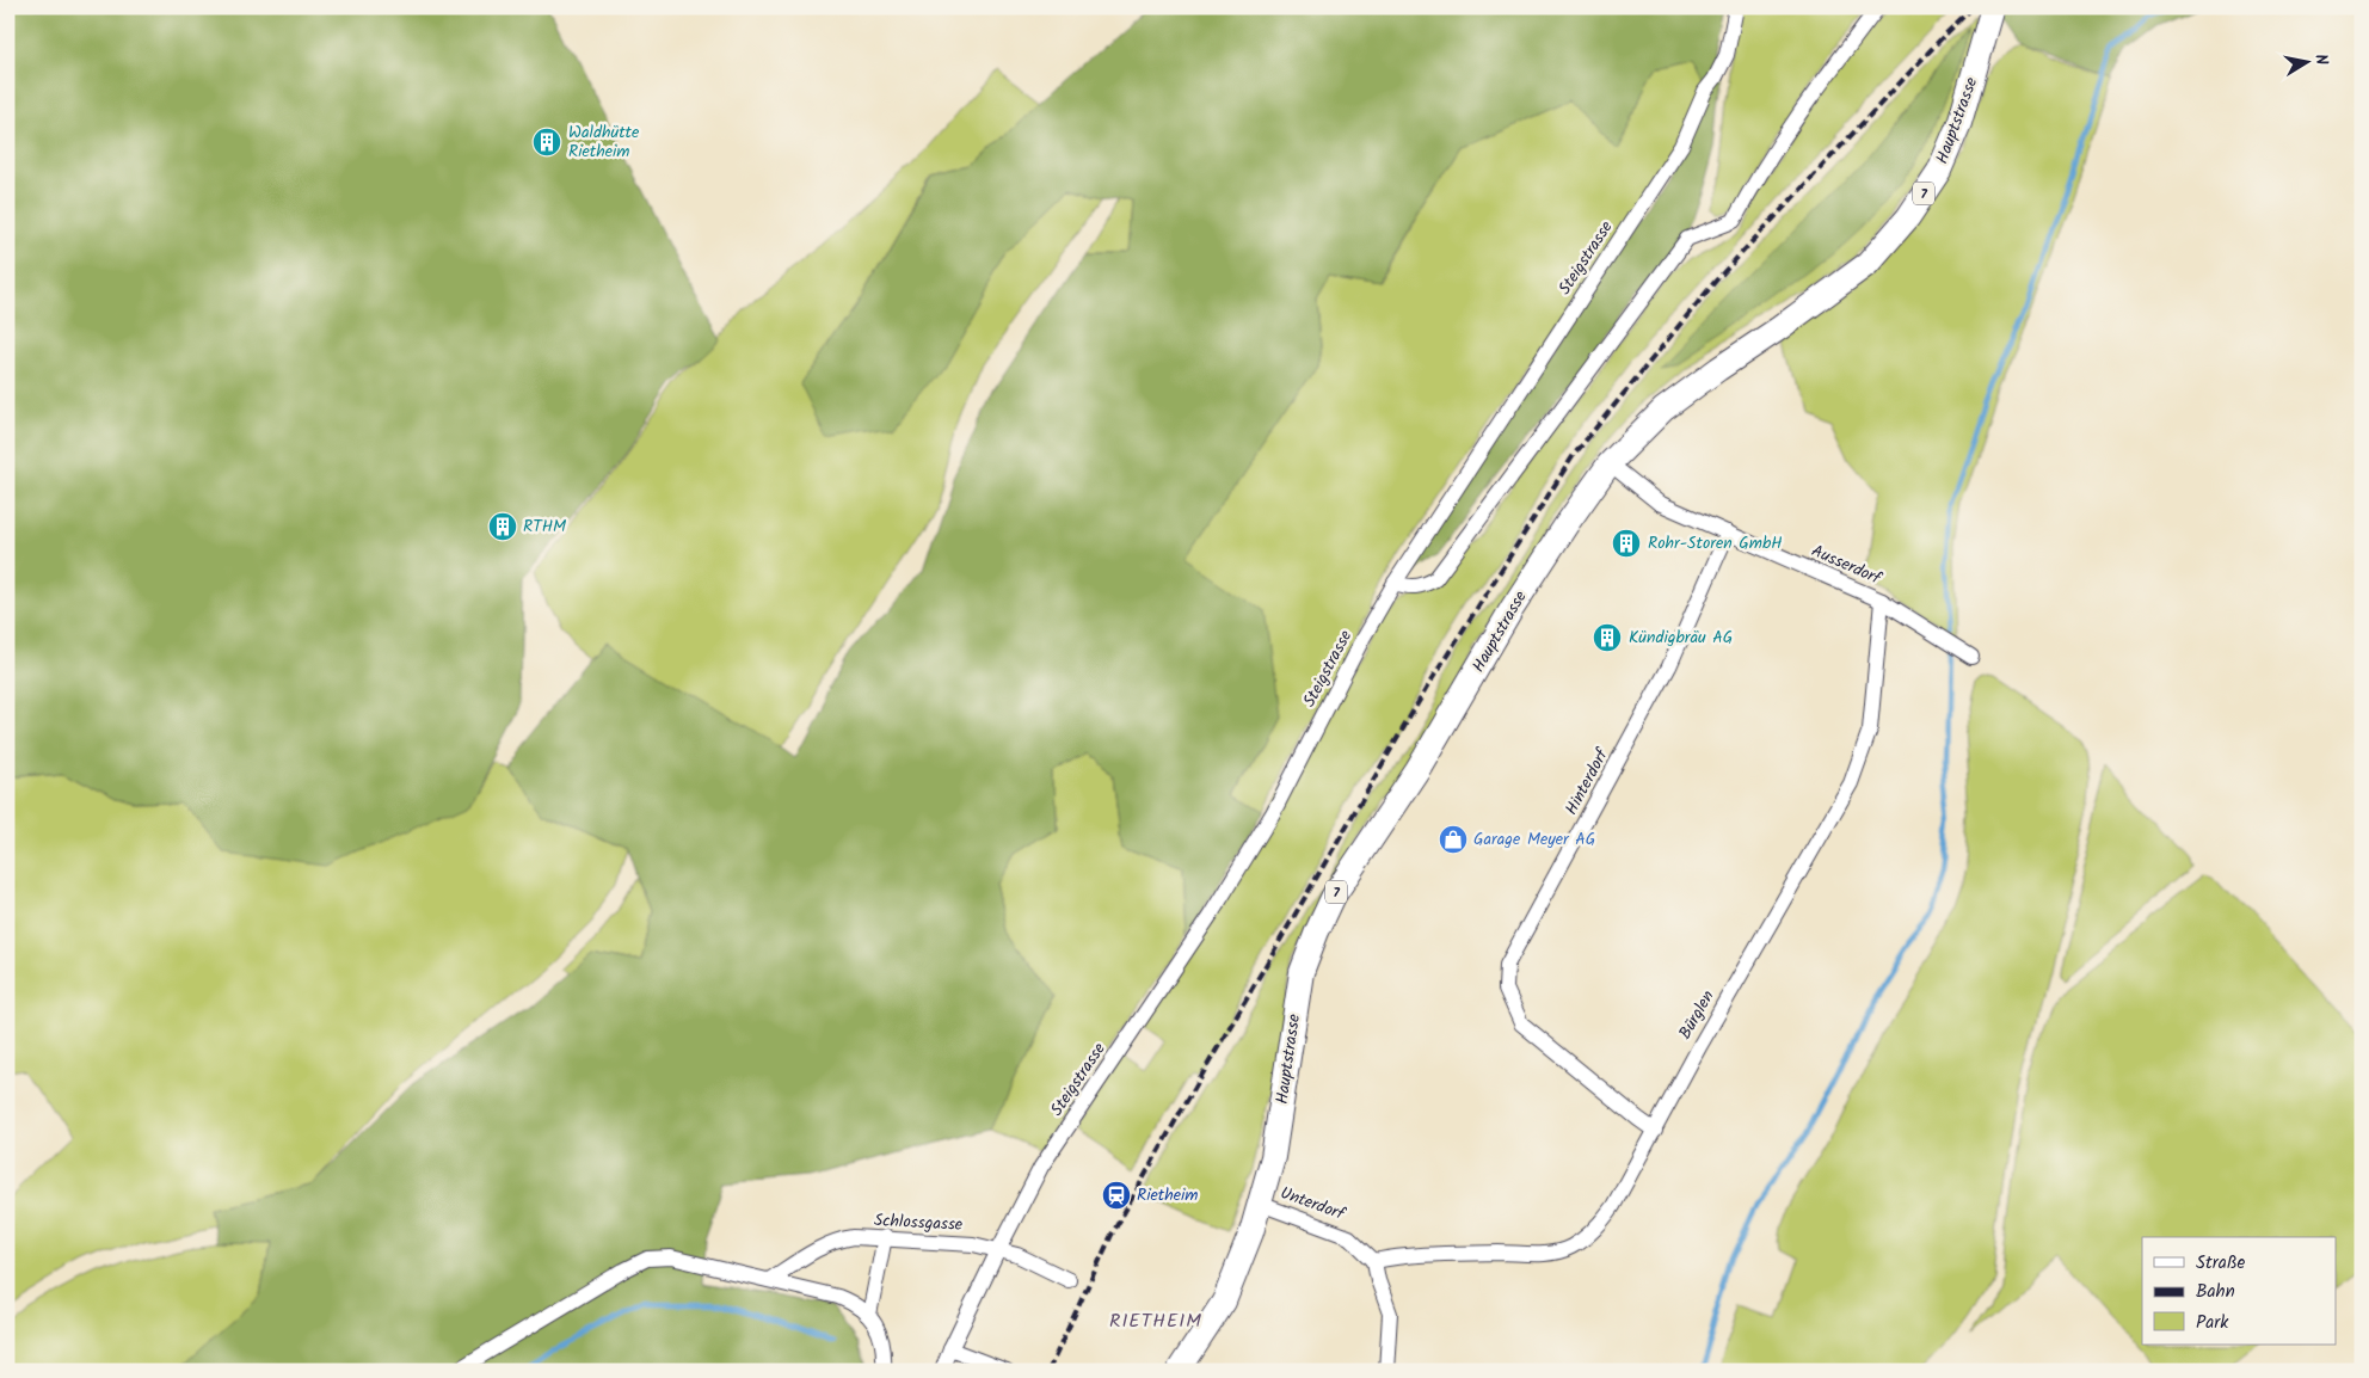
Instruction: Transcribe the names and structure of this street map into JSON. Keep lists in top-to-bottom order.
{
  "streets": {
    "main road": ["Hauptstrasse", "7"],
    "street": [
      "Steigstrasse",
      "Ausserdorf",
      "Hinterdorf",
      "Bürglen",
      "Unterdorf",
      "Schlossgasse"
    ]
  },
  "crossings": [
    ["Hauptstrasse", "Ausserdorf"],
    ["Hauptstrasse", "Unterdorf"],
    ["Steigstrasse", "Schlossgasse"],
    ["Ausserdorf", "Hinterdorf"],
    ["Ausserdorf", "Bürglen"],
    ["Hinterdorf", "Bürglen"],
    ["Bürglen", "Unterdorf"]
  ],
  "districts": ["RIETHEIM"],
  "places": {
    "building": [
      "Waldhütte Rietheim",
      "RTHM",
      "Rohr-Storen GmbH",
      "Kündigbräu AG"
    ],
    "shop": ["Garage Meyer AG"],
    "station": ["Rietheim"]
  },
  "legend": ["Straße", "Bahn", "Park"],
  "north": "right"
}
